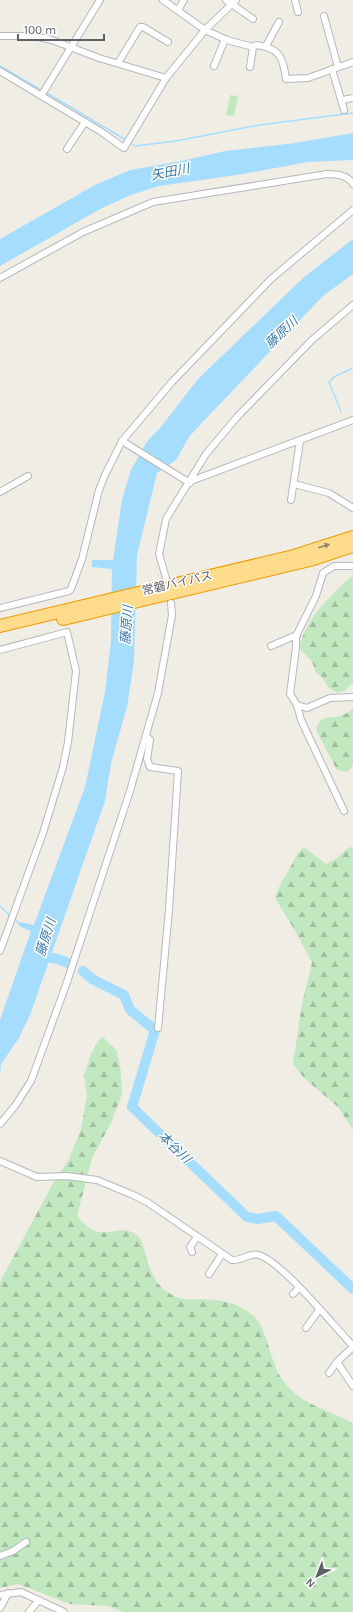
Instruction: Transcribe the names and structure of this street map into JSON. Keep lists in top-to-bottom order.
{
  "streets": {
    "highway": ["常磐バイパス"]
  },
  "water": ["矢田川", "藤原川", "本谷川"],
  "scale_bar": "100 m",
  "north": "bottom left"
}
